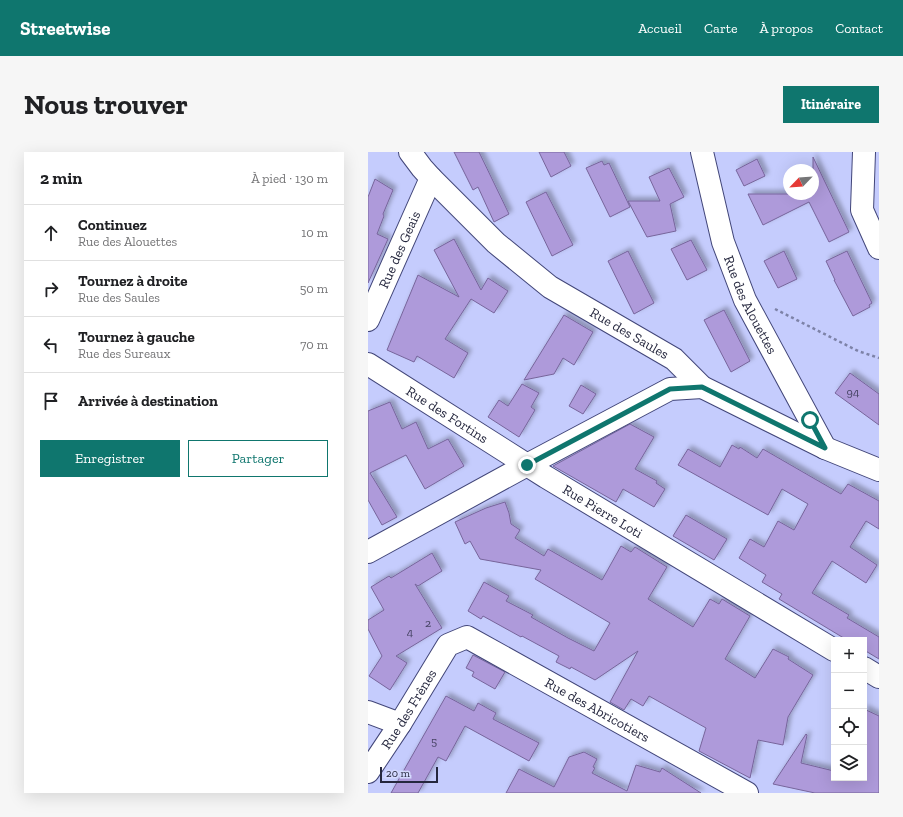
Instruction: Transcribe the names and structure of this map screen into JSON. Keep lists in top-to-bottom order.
{
  "streets": {
    "street": [
      "Rue des Geais",
      "Rue des Alouettes",
      "Rue des Saules",
      "Rue des Fortins",
      "Rue Pierre Loti",
      "Rue des Frênes",
      "Rue des Abricotiers"
    ]
  },
  "crossings": [
    ["Rue des Geais", "Rue des Saules"],
    ["Rue des Alouettes", "Rue des Saules"],
    ["Rue des Fortins", "Rue Pierre Loti"],
    ["Rue des Frênes", "Rue des Abricotiers"]
  ],
  "house_numbers": [
    "94",
    "2",
    "4",
    "5"
  ],
  "scale_bar": "20 m",
  "north": "bottom left",
  "page": {
    "header": "Streetwise",
    "nav": [
      "Accueil",
      "Carte",
      "À propos",
      "Contact"
    ],
    "buttons": [
      "Itinéraire",
      ["Enregistrer", "Partager"]
    ],
    "title": "Nous trouver",
    "heading": ["2 min", "À pied · 130 m"],
    "list": [
      ["Continuez", "Rue des Alouettes", "10 m"],
      ["Tournez à droite", "Rue des Saules", "50 m"],
      ["Tournez à gauche", "Rue des Sureaux", "70 m"],
      "Arrivée à destination"
    ],
    "map_buttons": ["+", "−"],
    "scale": "20 m"
  }
}
